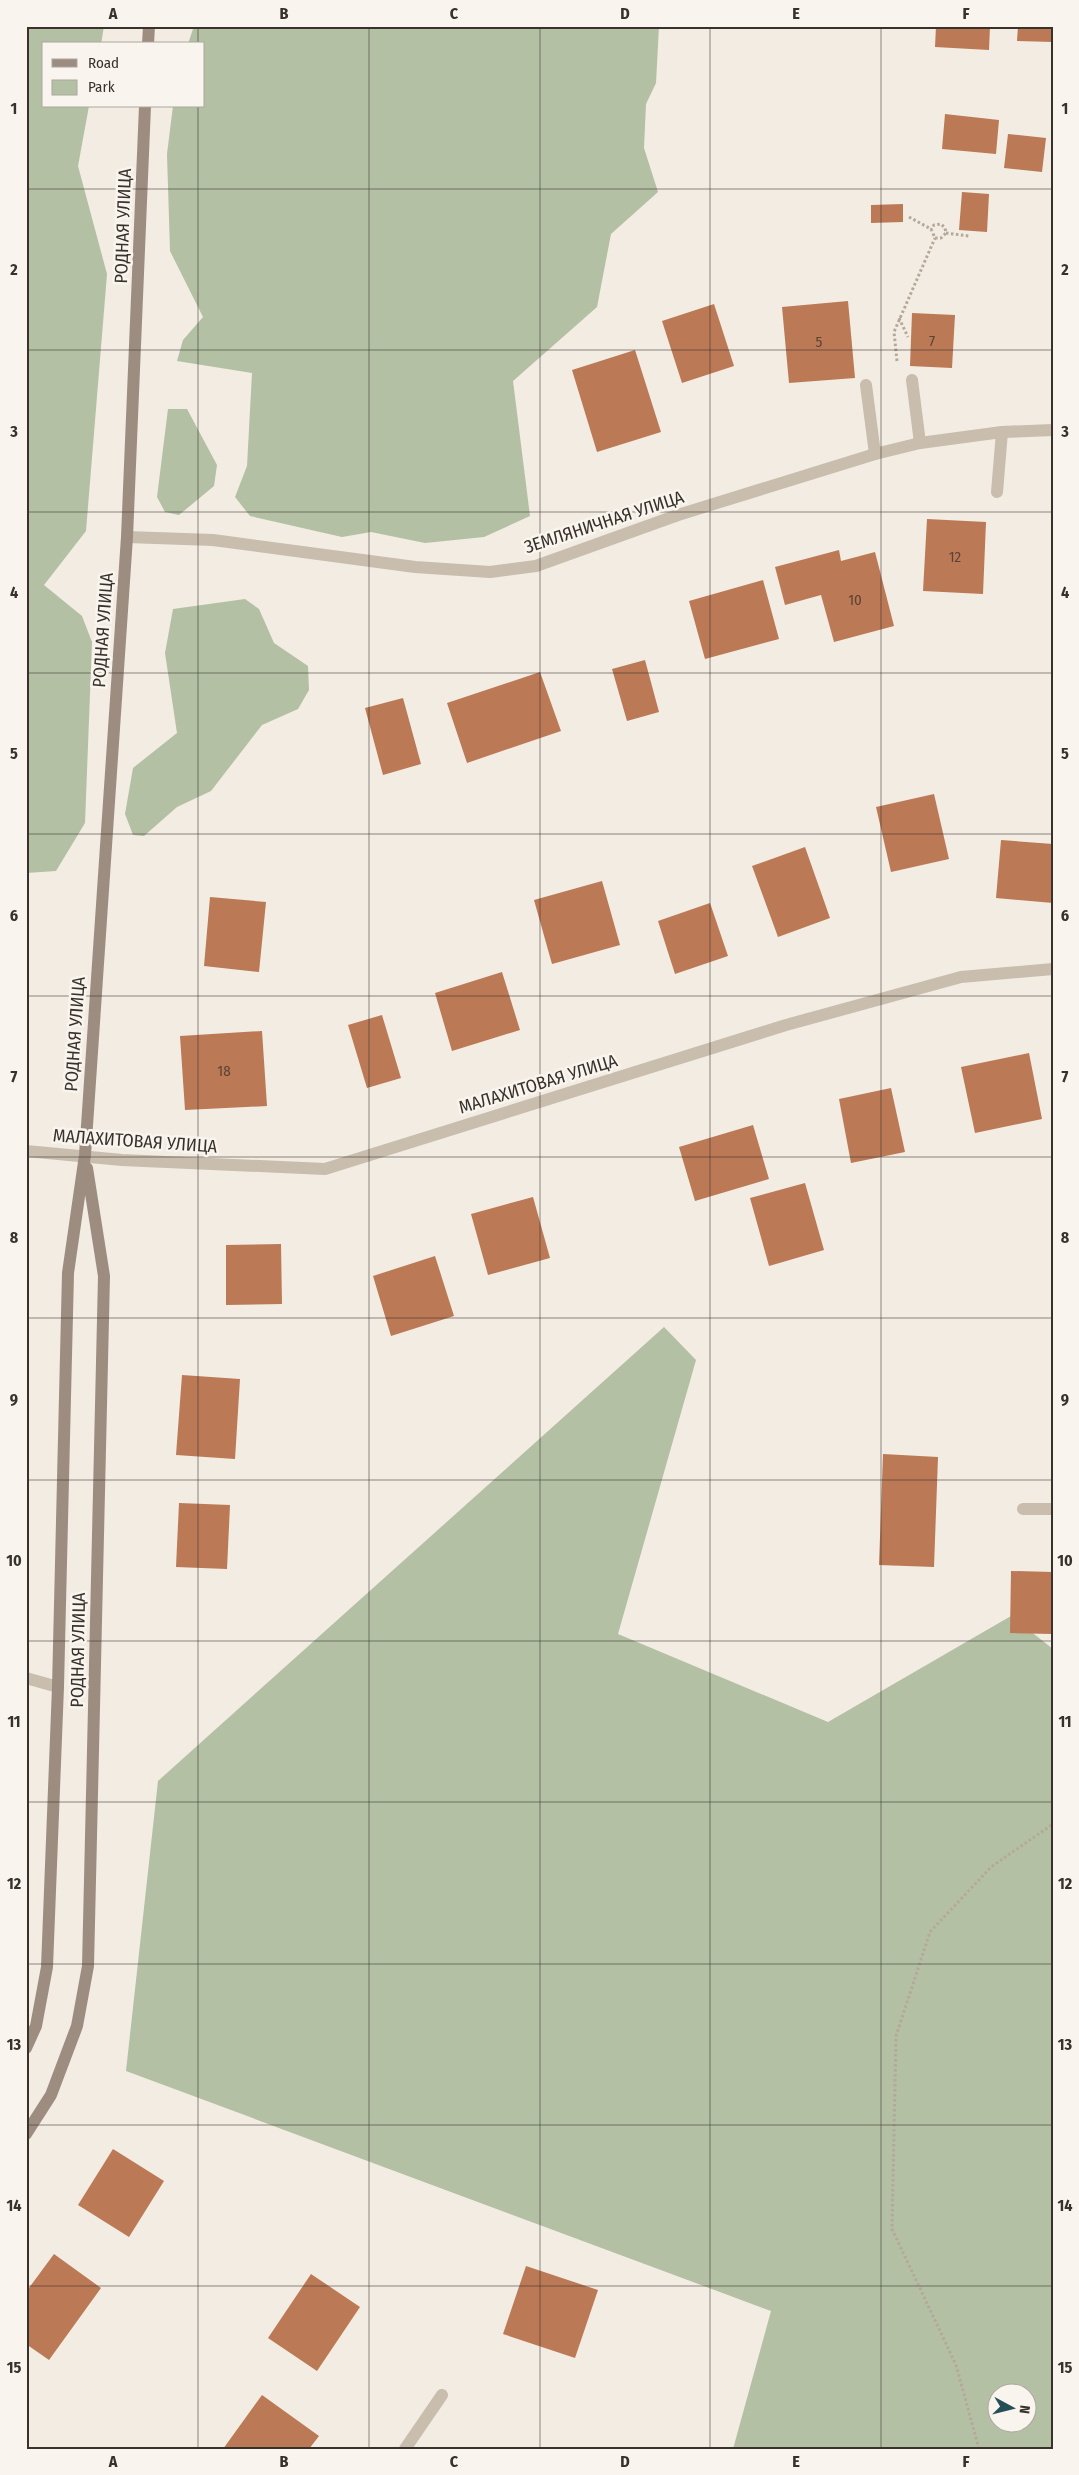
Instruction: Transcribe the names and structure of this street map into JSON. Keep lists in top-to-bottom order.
{
  "streets": {
    "street": ["РОДНАЯ УЛИЦА", "ЗЕМЛЯНИЧНАЯ УЛИЦА", "МАЛАХИТОВАЯ УЛИЦА"]
  },
  "crossings": [
    ["РОДНАЯ УЛИЦА", "ЗЕМЛЯНИЧНАЯ УЛИЦА"],
    ["РОДНАЯ УЛИЦА", "МАЛАХИТОВАЯ УЛИЦА"]
  ],
  "house_numbers": [
    "7",
    "5",
    "12",
    "10",
    "18"
  ],
  "legend": ["Road", "Park"],
  "north": "right",
  "grid": {
    "columns": [
      "A",
      "B",
      "C",
      "D",
      "E",
      "F"
    ],
    "rows": [
      "1",
      "2",
      "3",
      "4",
      "5",
      "6",
      "7",
      "8",
      "9",
      "10",
      "11",
      "12",
      "13",
      "14",
      "15"
    ]
  }
}
